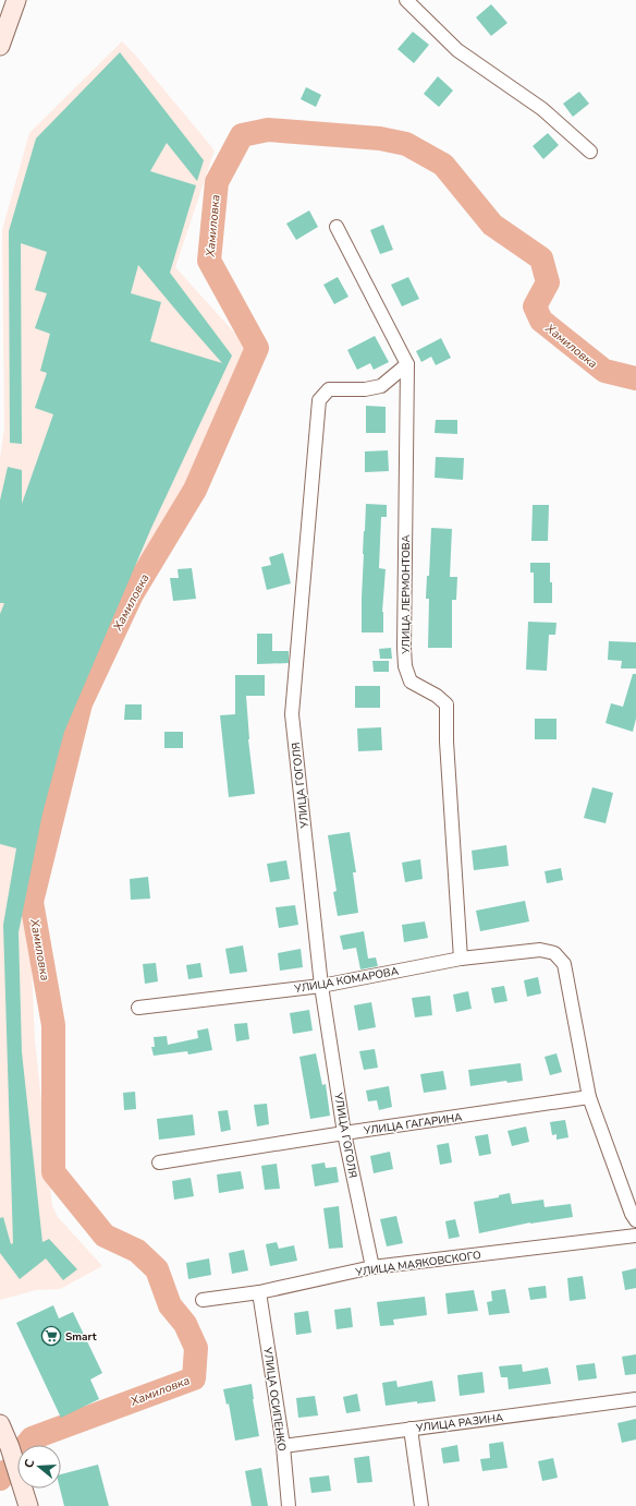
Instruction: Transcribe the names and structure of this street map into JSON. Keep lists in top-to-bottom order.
{
  "streets": {
    "street": [
      "УЛИЦА ЛЕРМОНТОВА",
      "УЛИЦА ГОГОЛЯ",
      "УЛИЦА КОМАРОВА",
      "УЛИЦА ГАГАРИНА",
      "УЛИЦА МАЯКОВСКОГО",
      "УЛИЦА ОСИПЕНКО",
      "УЛИЦА РАЗИНА"
    ]
  },
  "crossings": [
    ["УЛИЦА ЛЕРМОНТОВА", "УЛИЦА ГОГОЛЯ"],
    ["УЛИЦА ЛЕРМОНТОВА", "УЛИЦА КОМАРОВА"],
    ["УЛИЦА ГОГОЛЯ", "УЛИЦА КОМАРОВА"],
    ["УЛИЦА ГОГОЛЯ", "УЛИЦА ГАГАРИНА"],
    ["УЛИЦА ГОГОЛЯ", "УЛИЦА МАЯКОВСКОГО"],
    ["УЛИЦА КОМАРОВА", "УЛИЦА ГАГАРИНА"],
    ["УЛИЦА МАЯКОВСКОГО", "УЛИЦА ОСИПЕНКО"],
    ["УЛИЦА ОСИПЕНКО", "УЛИЦА РАЗИНА"]
  ],
  "water": ["Хамиловка"],
  "places": {
    "supermarket": ["Smart"]
  },
  "north": "left"
}
